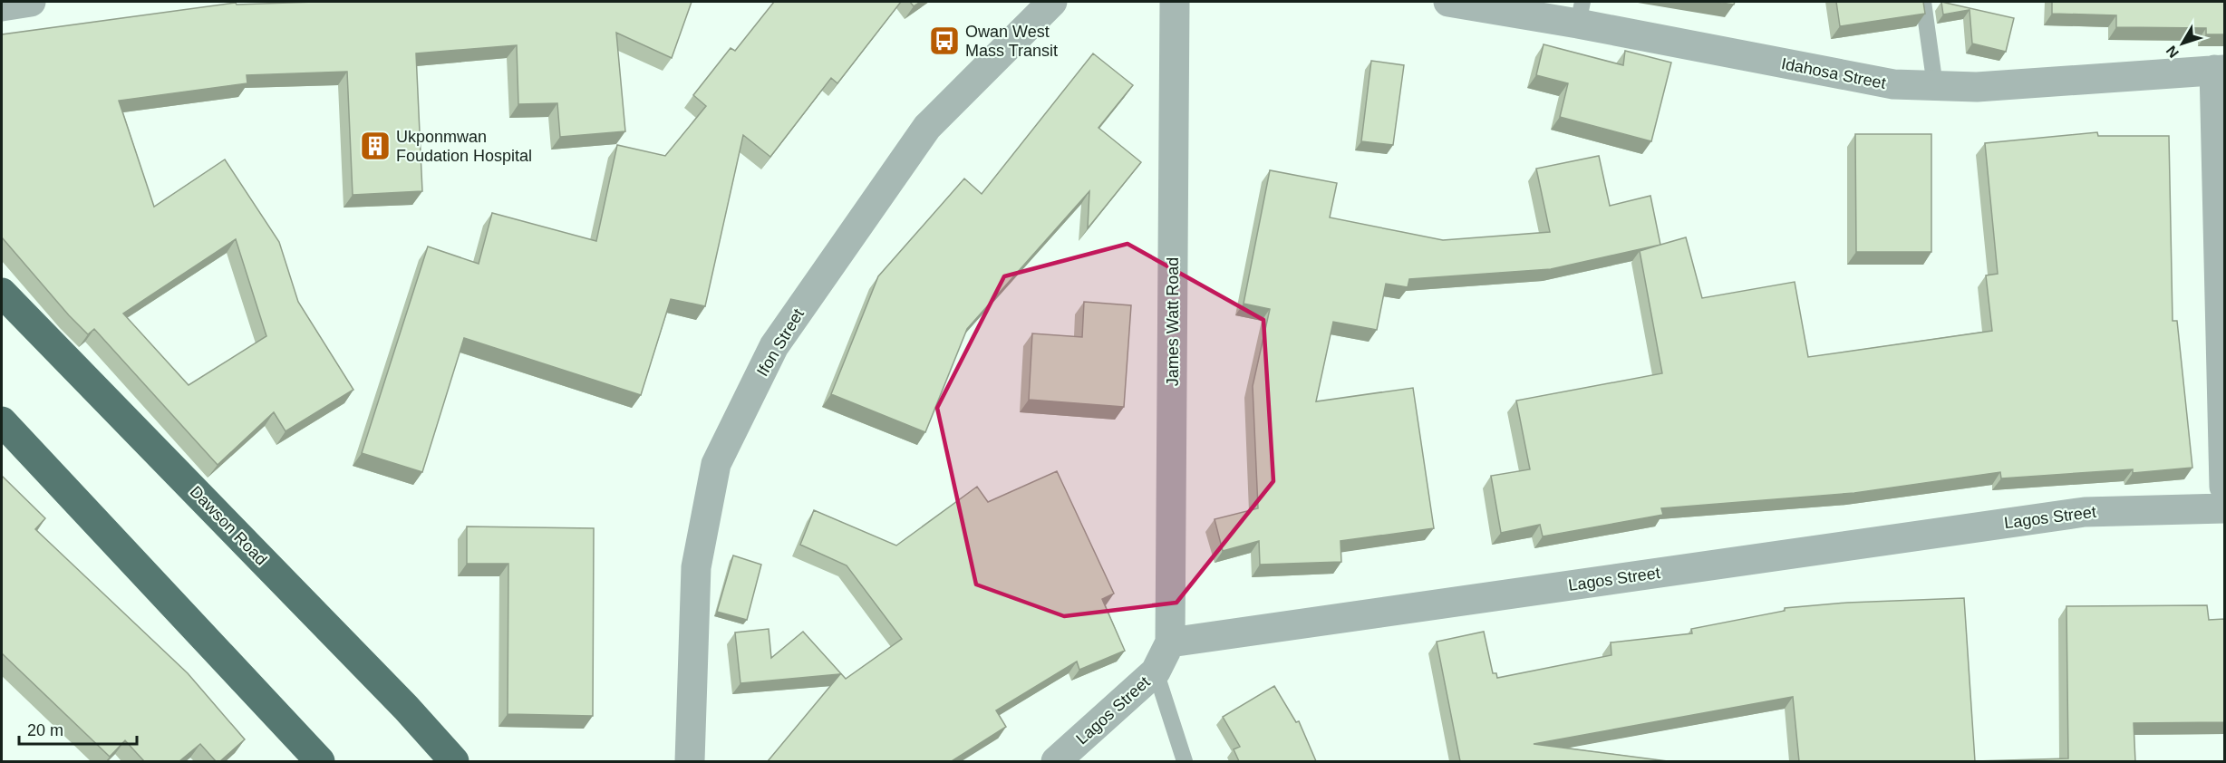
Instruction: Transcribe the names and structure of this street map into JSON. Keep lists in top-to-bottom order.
{
  "streets": {
    "highway": ["Dawson Road"],
    "street": [
      "Idahosa Street",
      "James Watt Road",
      "Ifon Street",
      "Lagos Street"
    ]
  },
  "crossings": [
    ["James Watt Road", "Lagos Street"]
  ],
  "places": {
    "bus stop": ["Owan West Mass Transit"],
    "building": ["Ukponmwan Foudation Hospital"]
  },
  "scale_bar": "20 m",
  "north": "bottom left"
}
